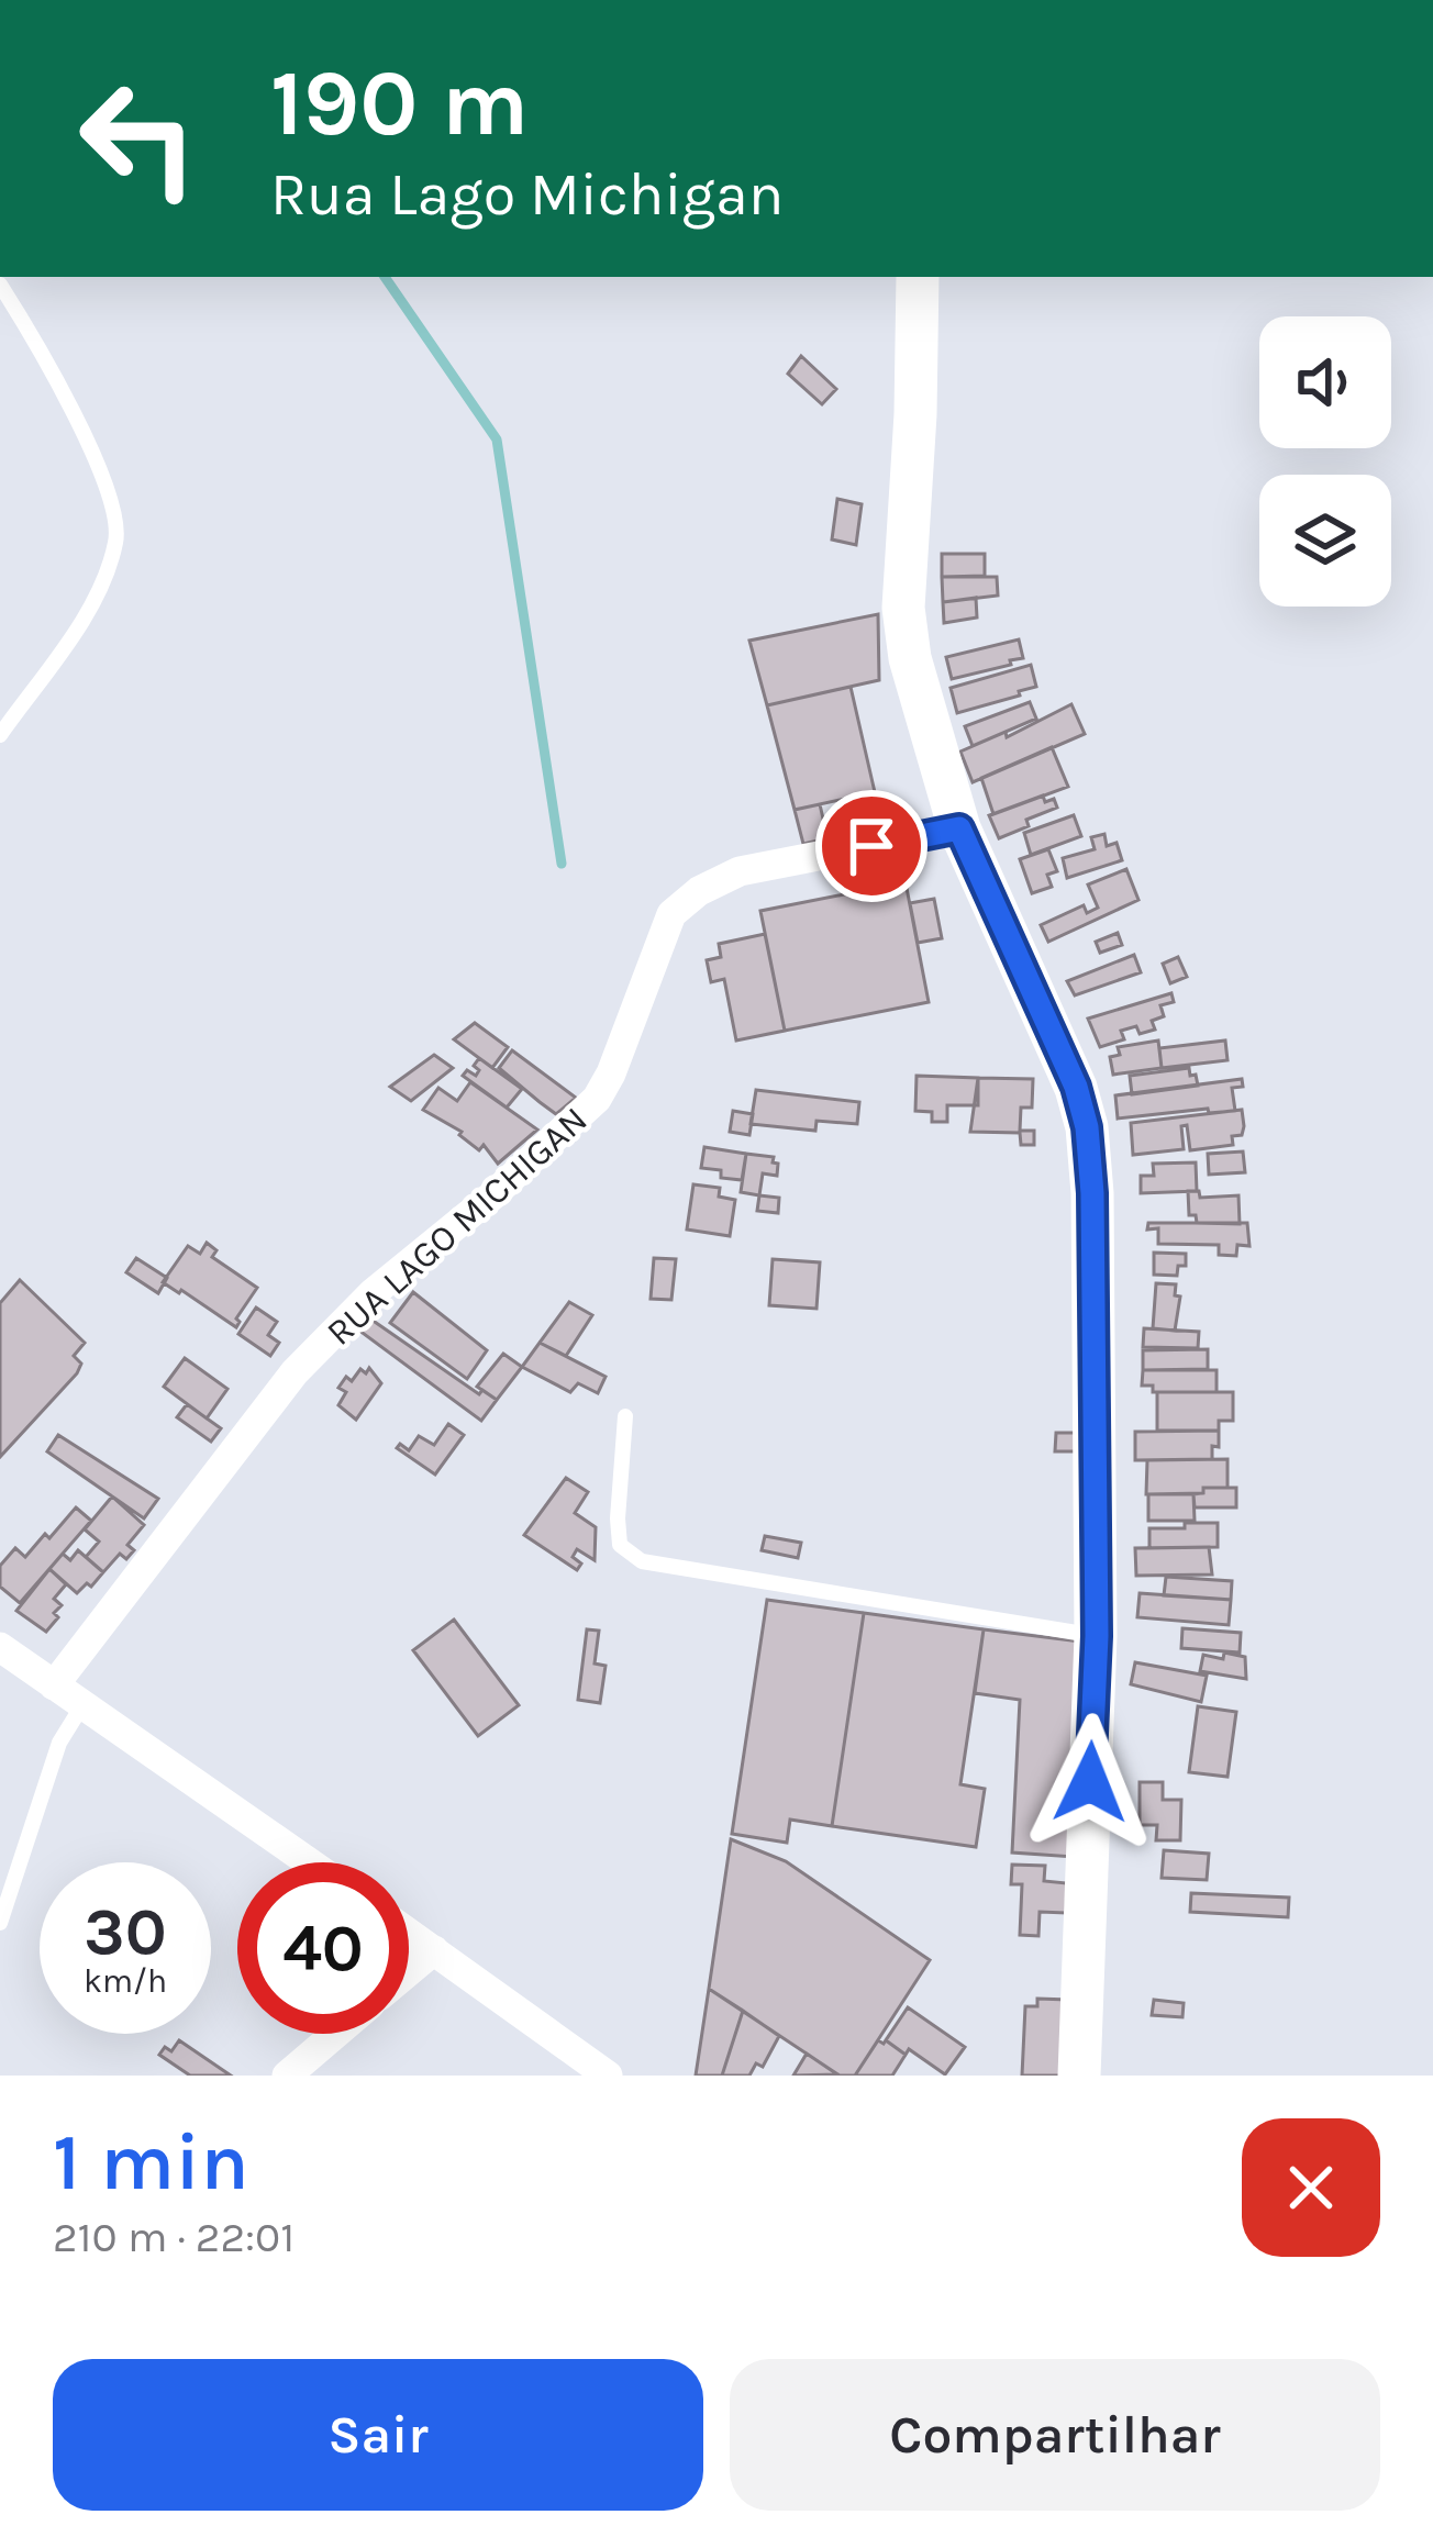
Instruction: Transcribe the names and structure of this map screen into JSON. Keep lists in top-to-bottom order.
{
  "streets": {
    "street": ["RUA LAGO MICHIGAN"]
  },
  "page": {
    "turn": ["190 m", "Rua Lago Michigan"],
    "speed": "30 km/h",
    "limit": "40",
    "heading": ["1 min", "210 m · 22:01"],
    "buttons": ["Sair", "Compartilhar"]
  }
}
